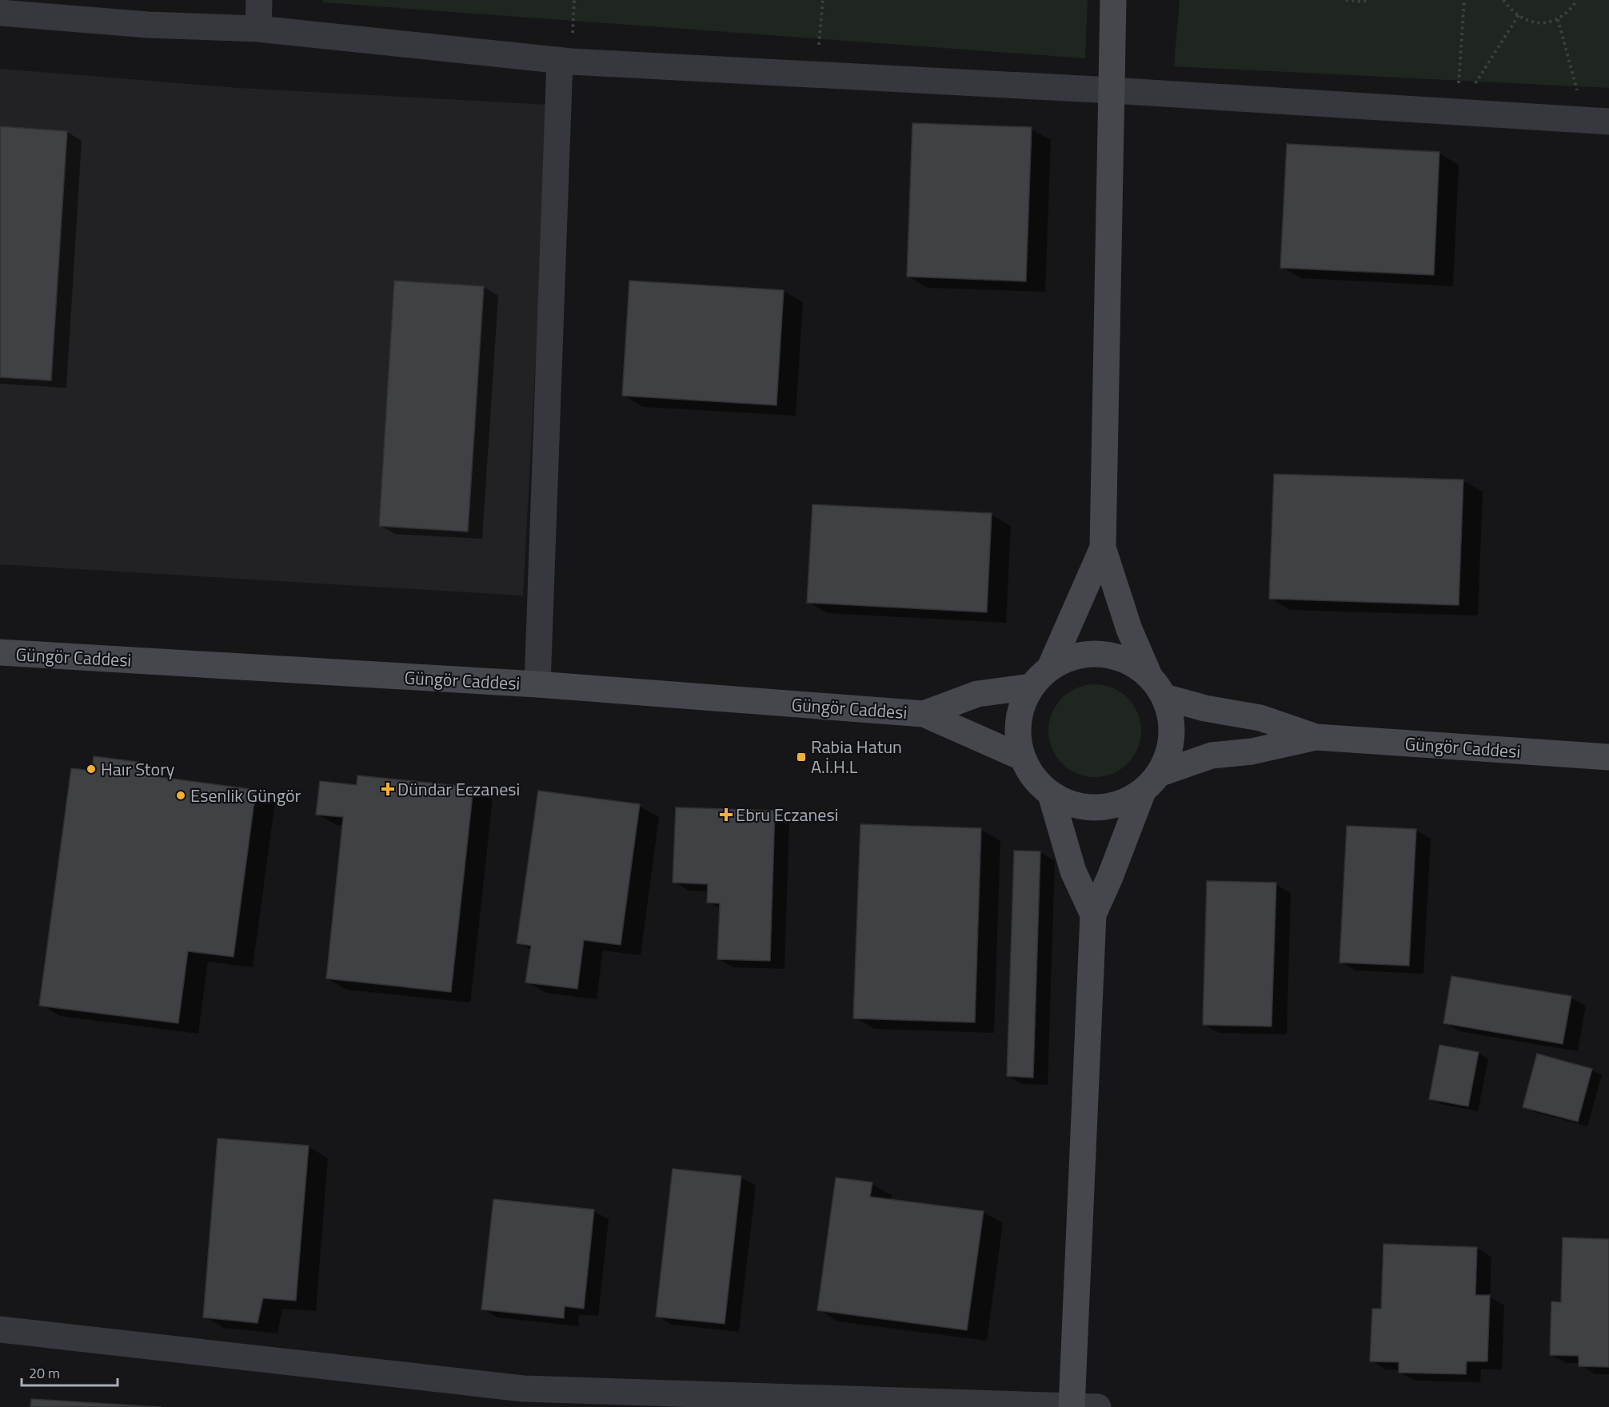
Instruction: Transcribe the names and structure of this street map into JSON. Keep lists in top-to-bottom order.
{
  "streets": {
    "main road": ["Güngör Caddesi"]
  },
  "places": {
    "transit": ["Rabia Hatun A.İ.H.L"],
    "other": ["Haır Story", "Esenlik Güngör"],
    "health": ["Dündar Eczanesi", "Ebru Eczanesi"]
  },
  "scale_bar": "20 m"
}
